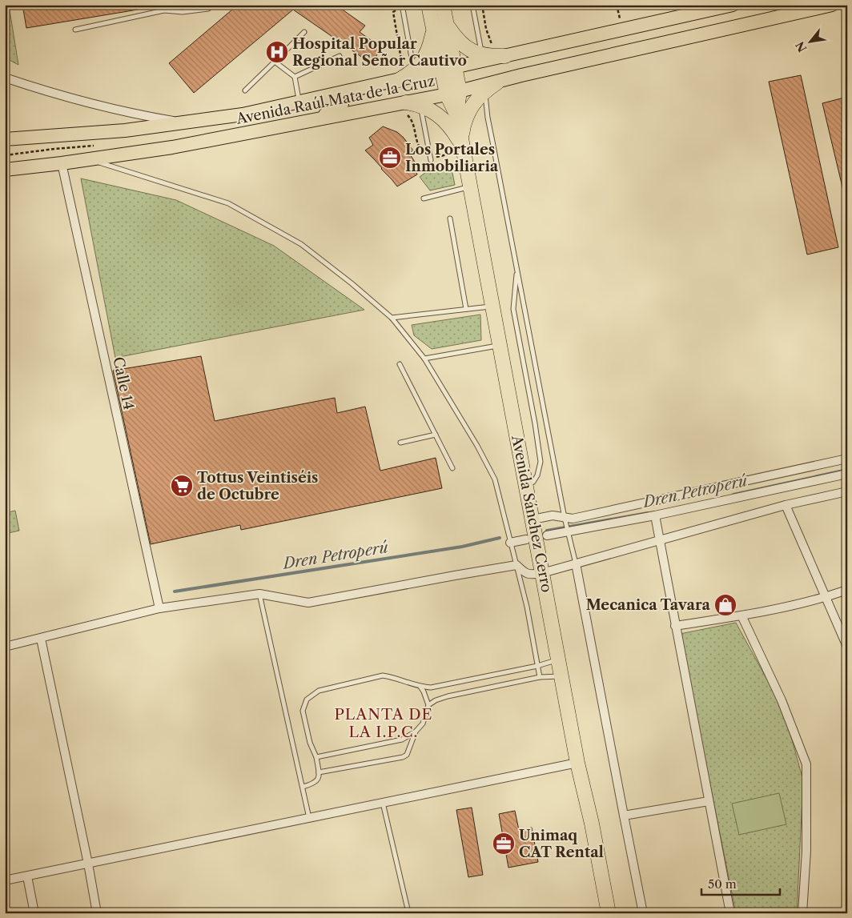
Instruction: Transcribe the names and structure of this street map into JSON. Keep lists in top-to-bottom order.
{
  "streets": {
    "highway": ["Avenida Sánchez Cerro"],
    "main road": ["Avenida Raúl Mata de la Cruz"],
    "street": ["Calle 14"]
  },
  "crossings": [
    ["Avenida Raúl Mata de la Cruz", "Calle 14"],
    ["Avenida Raúl Mata de la Cruz", "Avenida Sánchez Cerro"]
  ],
  "districts": ["PLANTA DE LA I.P.C."],
  "water": ["Dren Petroperú"],
  "places": {
    "hospital": ["Hospital Popular Regional Señor Cautivo"],
    "office": ["Los Portales Inmobiliaria", "Unimaq CAT Rental"],
    "supermarket": ["Tottus Veintiséis de Octubre"],
    "shop": ["Mecanica Tavara"]
  },
  "scale_bar": "50 m",
  "north": "bottom left"
}
